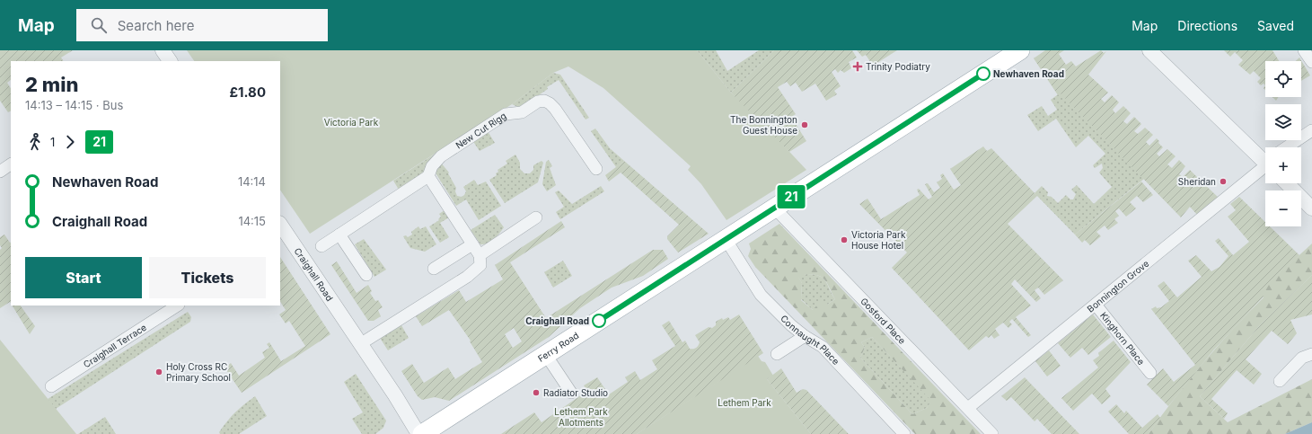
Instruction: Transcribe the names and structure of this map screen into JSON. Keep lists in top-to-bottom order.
{
  "streets": {
    "main road": ["Ferry Road"],
    "street": [
      "New Cut Rigg",
      "Craighall Road",
      "Bonnington Grove",
      "Gosford Place",
      "Kinghorn Place",
      "Connaught Place",
      "Craighall Terrace"
    ]
  },
  "crossings": [
    ["Bonnington Grove", "Gosford Place"],
    ["Bonnington Grove", "Kinghorn Place"],
    ["Gosford Place", "Ferry Road"],
    ["Connaught Place", "Ferry Road"]
  ],
  "parks": ["Victoria Park", "Lethem Park", "Lethem Park Allotments"],
  "places": {
    "health": ["Trinity Podiatry"],
    "other": [
      "Newhaven Road",
      "The Bonnington Guest House",
      "Sheridan",
      "Victoria Park House Hotel",
      "Craighall Road",
      "Holy Cross RC Primary School",
      "Radiator Studio"
    ]
  },
  "lines": ["bus line 21"],
  "page": {
    "header": "Map",
    "search": "Search here",
    "nav": ["Map", "Directions", "Saved"],
    "on_map": "21",
    "map_buttons": ["+", "−"],
    "heading": ["2 min", "14:13 – 14:15 · Bus", "£1.80"],
    "legs": ["1", "21"],
    "list": [
      {
        "name": "Newhaven Road",
        "value": "14:14"
      },
      {
        "name": "Craighall Road",
        "value": "14:15"
      }
    ],
    "buttons": ["Start", "Tickets"]
  }
}
